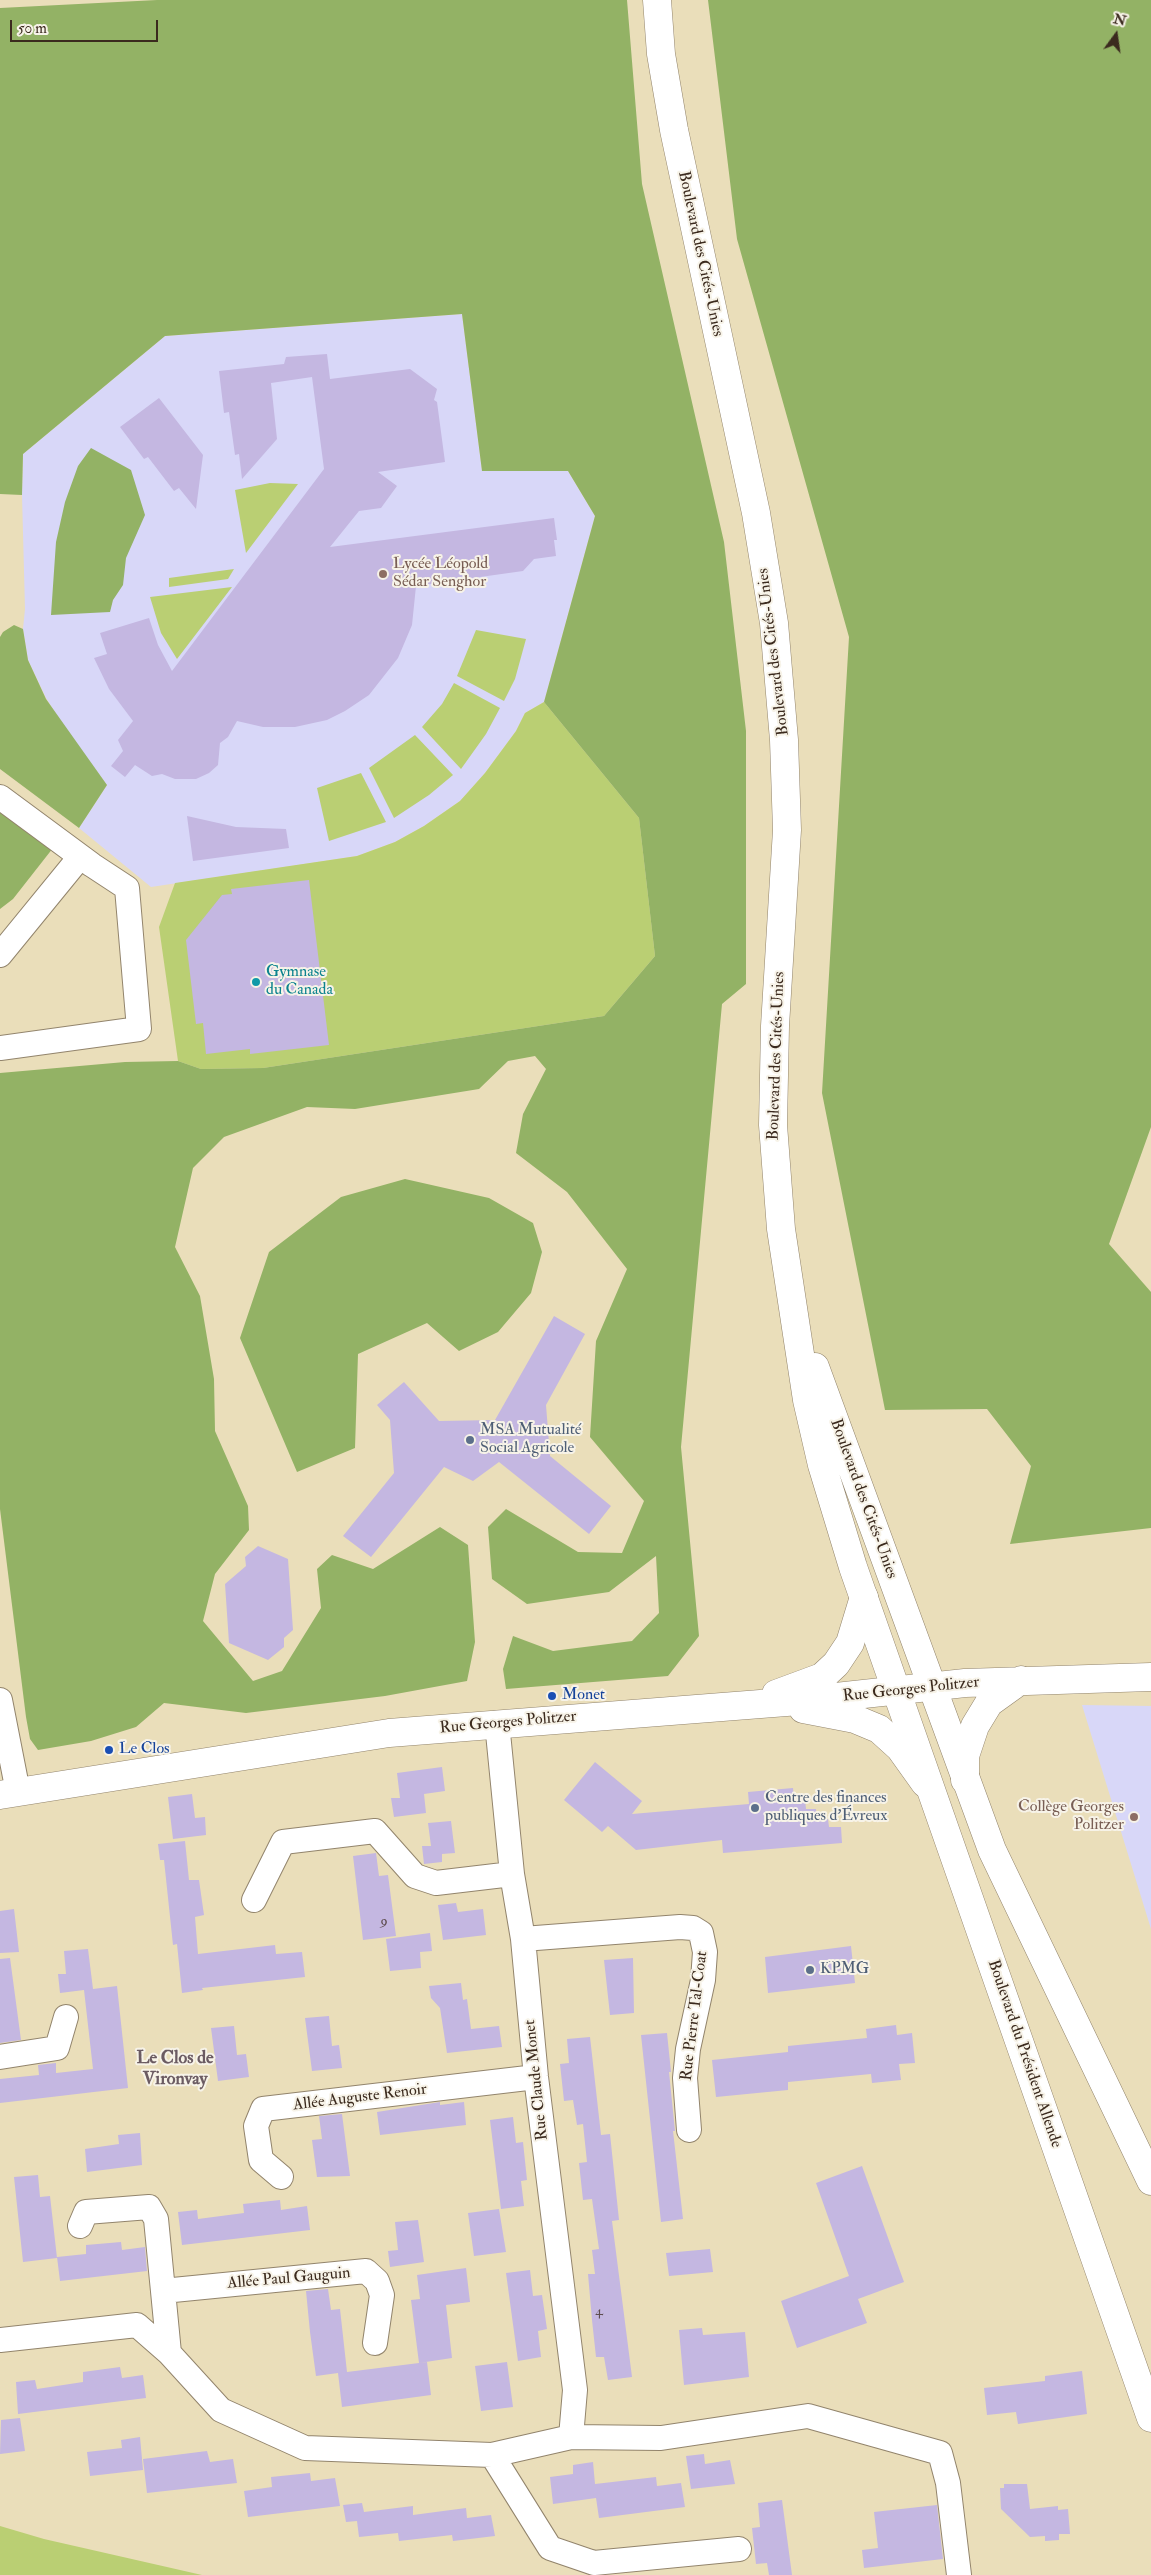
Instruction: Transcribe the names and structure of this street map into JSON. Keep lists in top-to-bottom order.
{
  "streets": {
    "main road": ["Boulevard des Cités-Unies", "Rue Georges Politzer", "Boulevard du Président Allende"],
    "street": [
      "Rue Pierre Tal-Coat",
      "Rue Claude Monet",
      "Allée Auguste Renoir",
      "Allée Paul Gauguin"
    ]
  },
  "crossings": [
    ["Boulevard des Cités-Unies", "Rue Georges Politzer"],
    ["Boulevard des Cités-Unies", "Boulevard du Président Allende"],
    ["Rue Georges Politzer", "Boulevard du Président Allende"],
    ["Rue Georges Politzer", "Rue Claude Monet"],
    ["Rue Pierre Tal-Coat", "Rue Claude Monet"],
    ["Rue Claude Monet", "Allée Auguste Renoir"]
  ],
  "districts": ["Le Clos de Vironvay"],
  "places": [
    "Lycée Léopold Sédar Senghor",
    "Gymnase du Canada",
    "MSA Mutualité Social Agricole",
    "Monet",
    "Le Clos",
    "Centre des finances publiques d'Évreux",
    "Collège Georges Politzer",
    "KPMG"
  ],
  "house_numbers": ["9", "4"],
  "scale_bar": "50 m",
  "north": "top"
}
